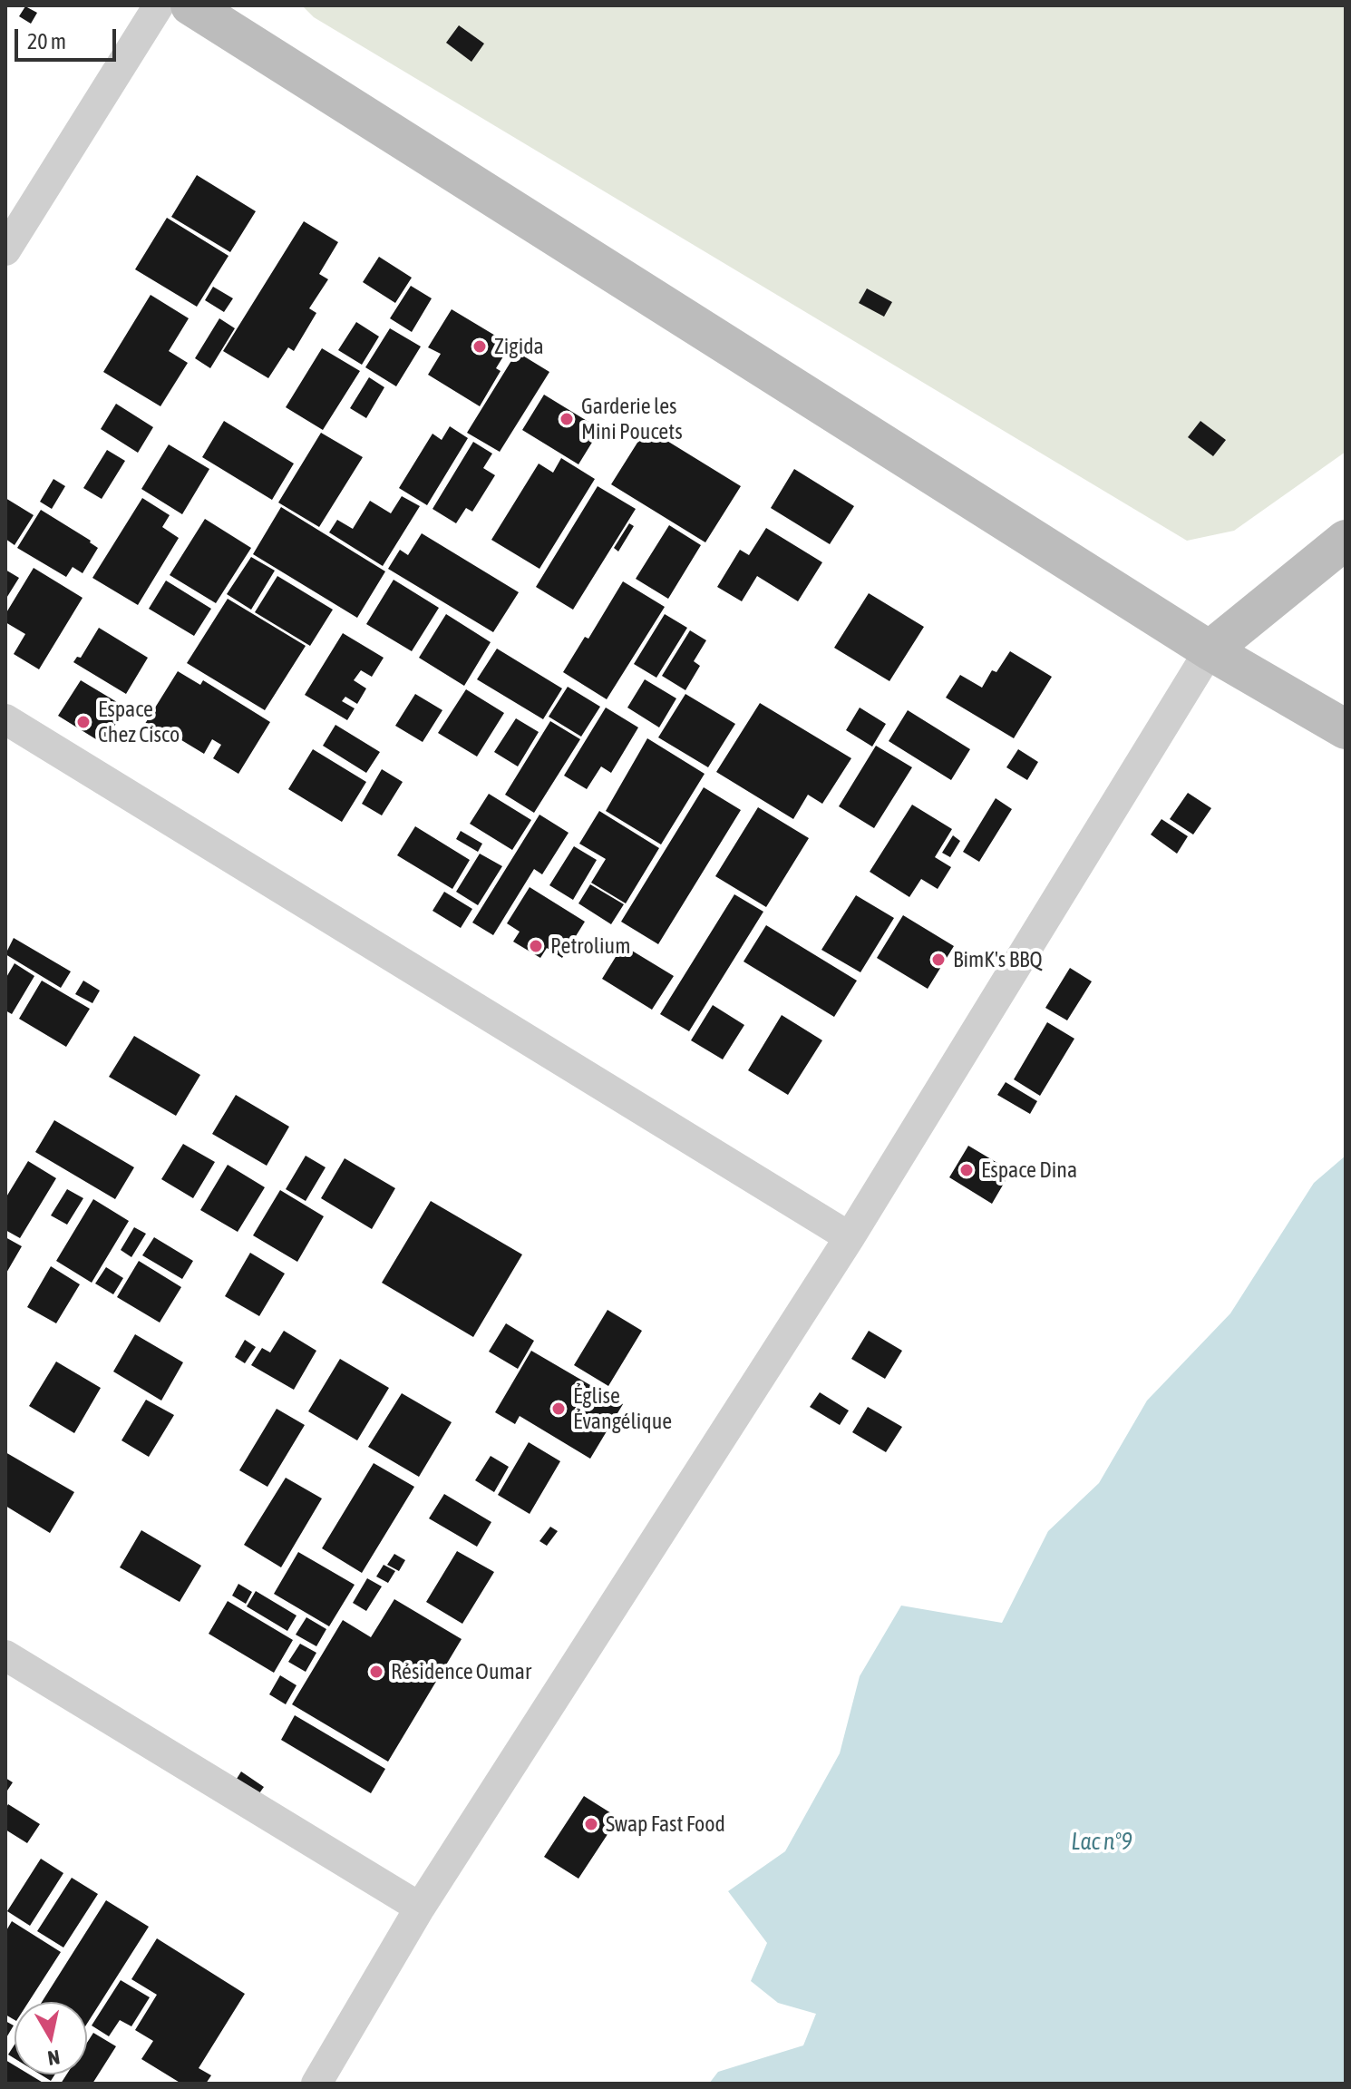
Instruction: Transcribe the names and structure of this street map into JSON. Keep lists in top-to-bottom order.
{
  "water": ["Lac n°9"],
  "places": [
    "Zigida",
    "Garderie les Mini Poucets",
    "Espace Chez Cisco",
    "Petrolium",
    "BimK's BBQ",
    "Espace Dina",
    "Église Évangélique",
    "Résidence Oumar",
    "Swap Fast Food"
  ],
  "scale_bar": "20 m",
  "north": "bottom"
}
